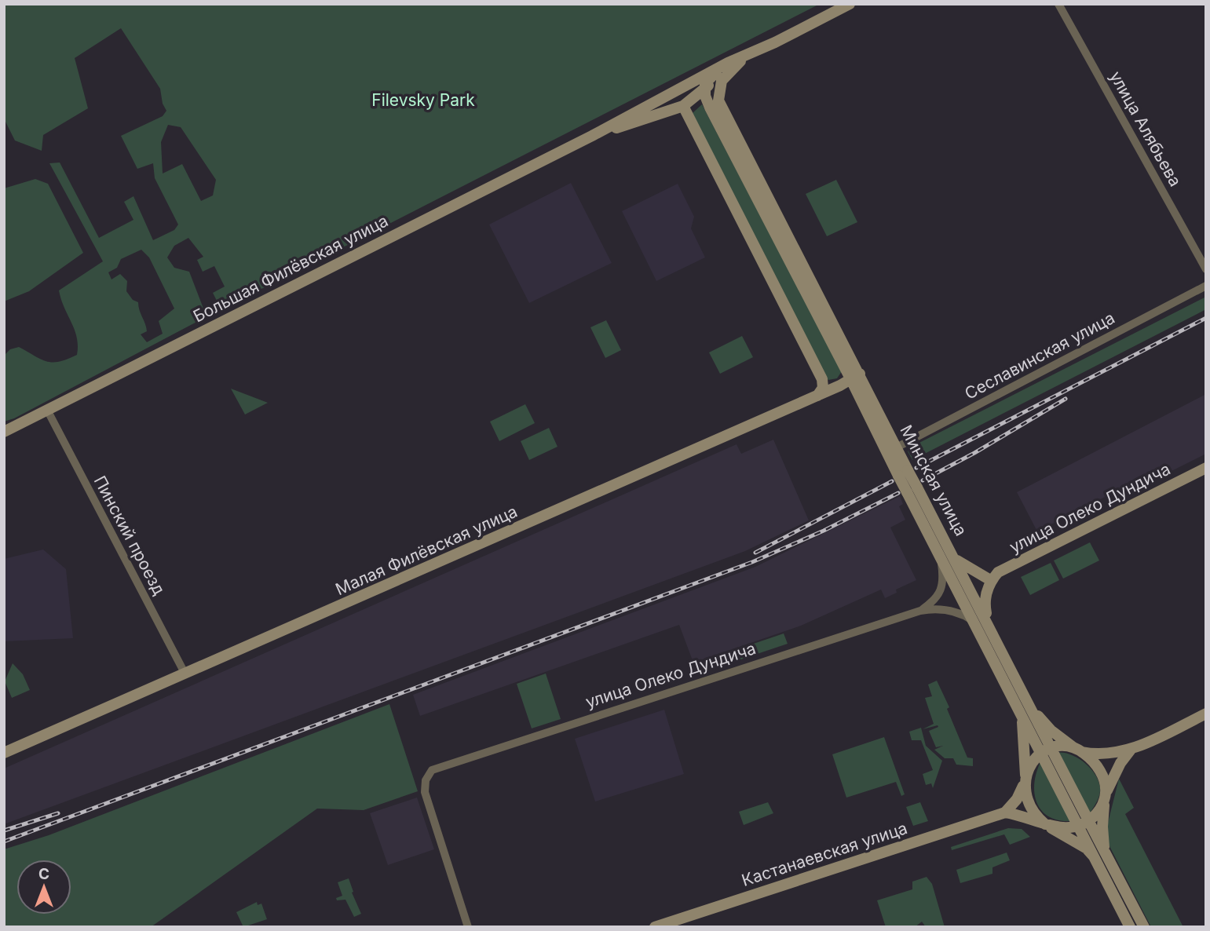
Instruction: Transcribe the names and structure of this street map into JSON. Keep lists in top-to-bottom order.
{
  "streets": {
    "street": [
      "улица Алябьева",
      "Большая Филёвская улица",
      "Сеславинская улица",
      "Минская улица",
      "улица Олеко Дундича",
      "Пинский проезд",
      "Малая Филёвская улица",
      "Кастанаевская улица"
    ]
  },
  "crossings": [
    ["Большая Филёвская улица", "Минская улица"],
    ["Большая Филёвская улица", "Пинский проезд"],
    ["Сеславинская улица", "Минская улица"],
    ["Минская улица", "улица Олеко Дундича"],
    ["Минская улица", "Малая Филёвская улица"],
    ["Пинский проезд", "Малая Филёвская улица"]
  ],
  "parks": ["Filevsky Park"],
  "north": "top"
}
